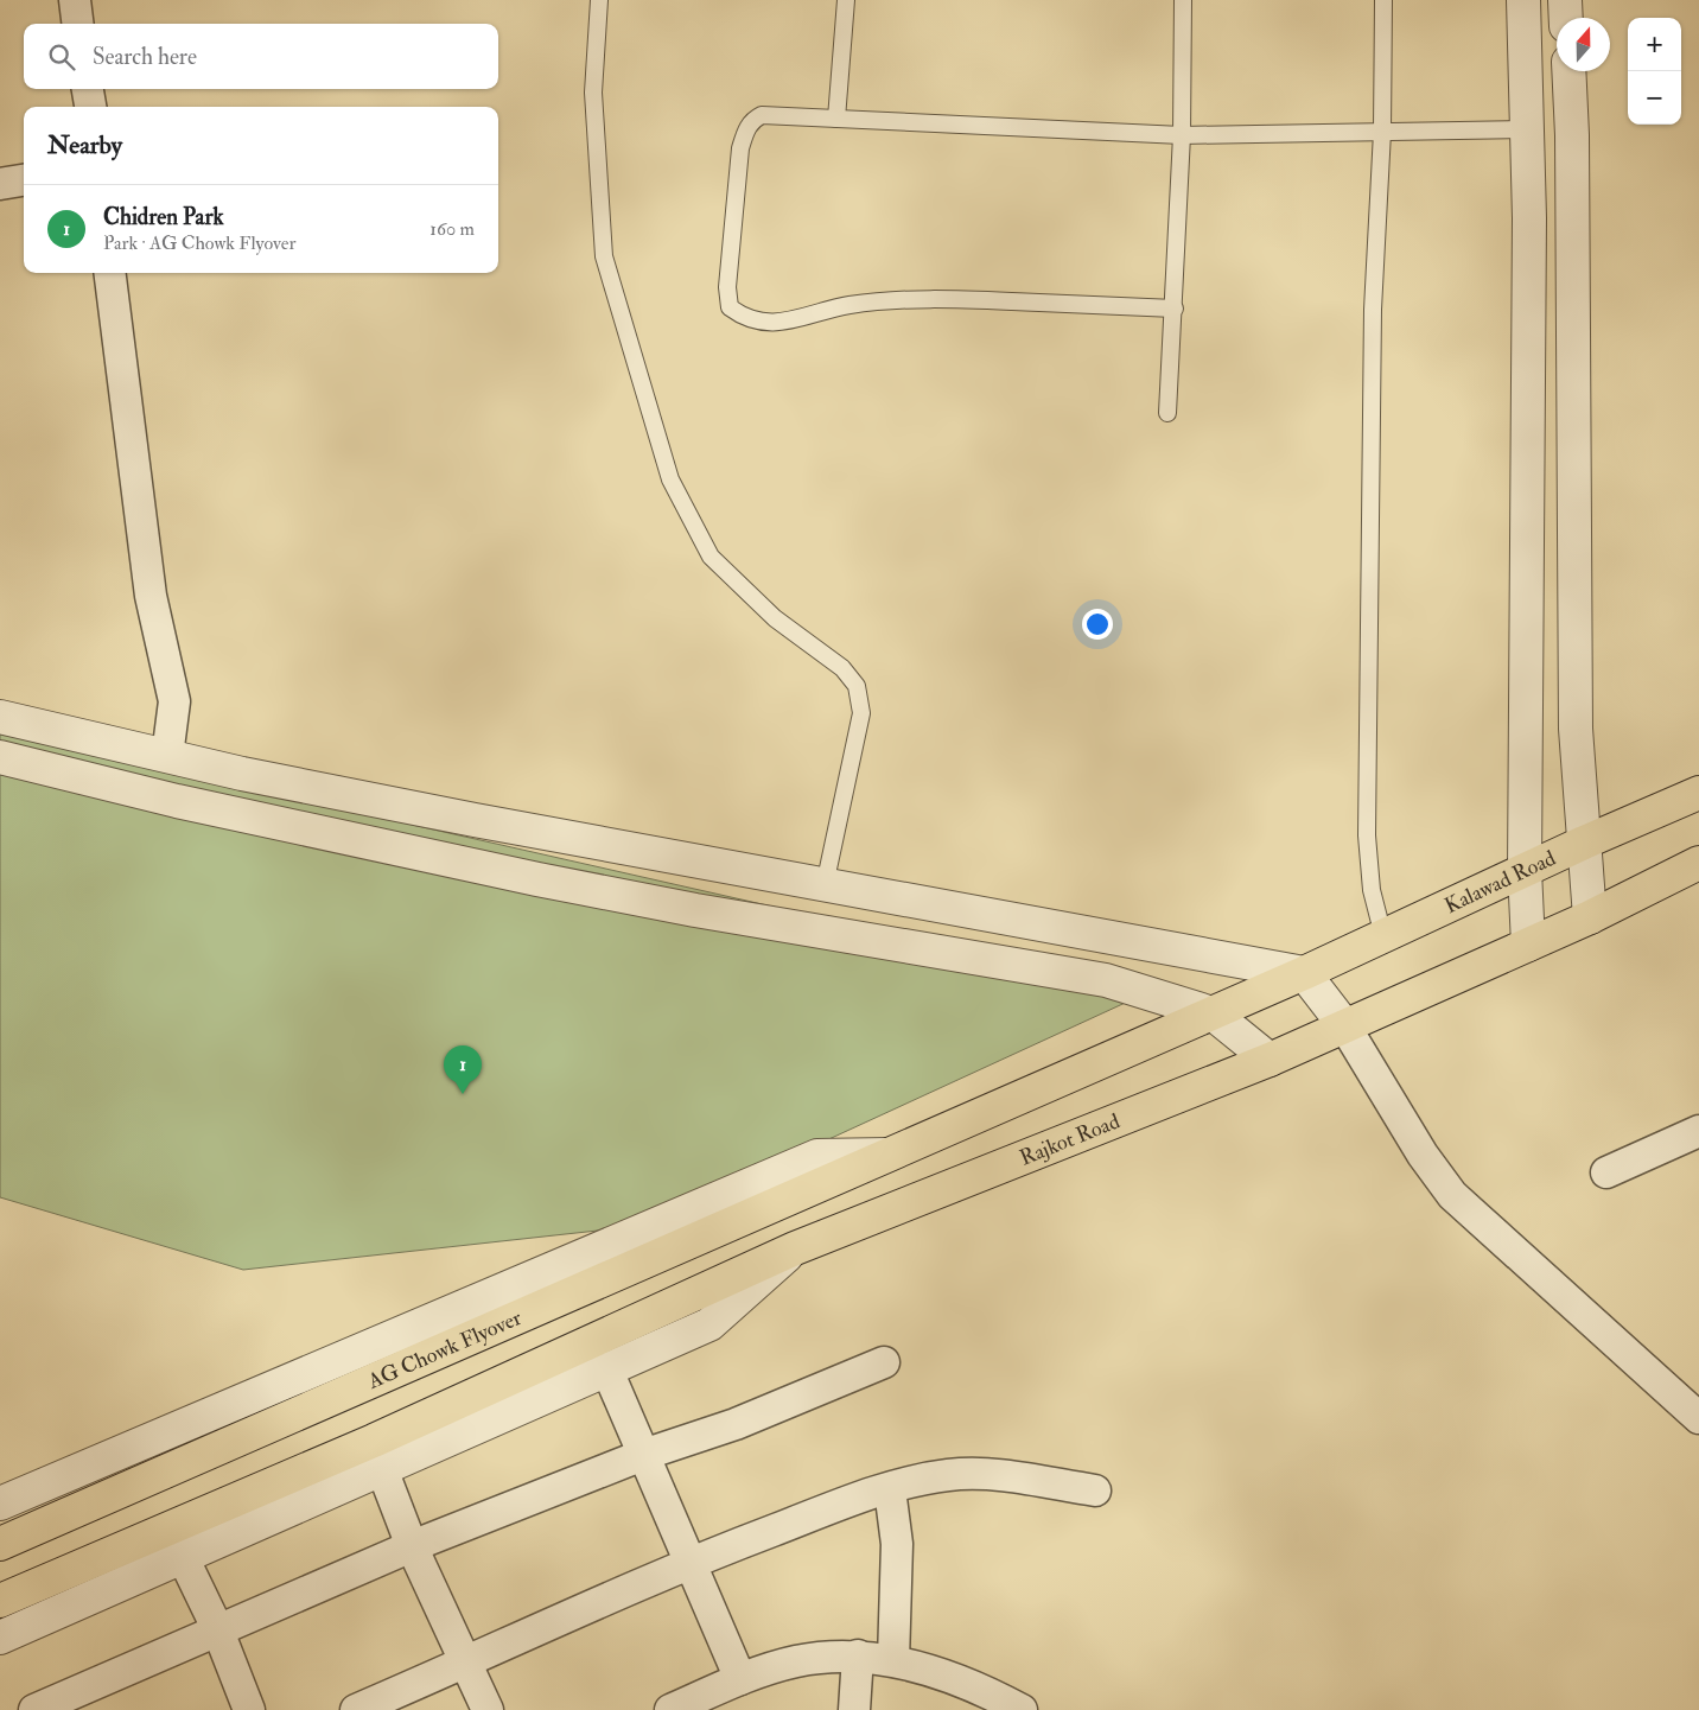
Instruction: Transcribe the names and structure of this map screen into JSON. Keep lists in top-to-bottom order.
{
  "streets": {
    "main road": ["Kalawad Road", "Rajkot Road", "AG Chowk Flyover"]
  },
  "north": "top",
  "page": {
    "map_buttons": ["+", "−"],
    "search": "Search here",
    "heading": "Nearby",
    "list": [
      {
        "mark": "1",
        "name": "Chidren Park",
        "note": "Park · AG Chowk Flyover",
        "value": "160 m"
      }
    ],
    "pins": "1"
  }
}
